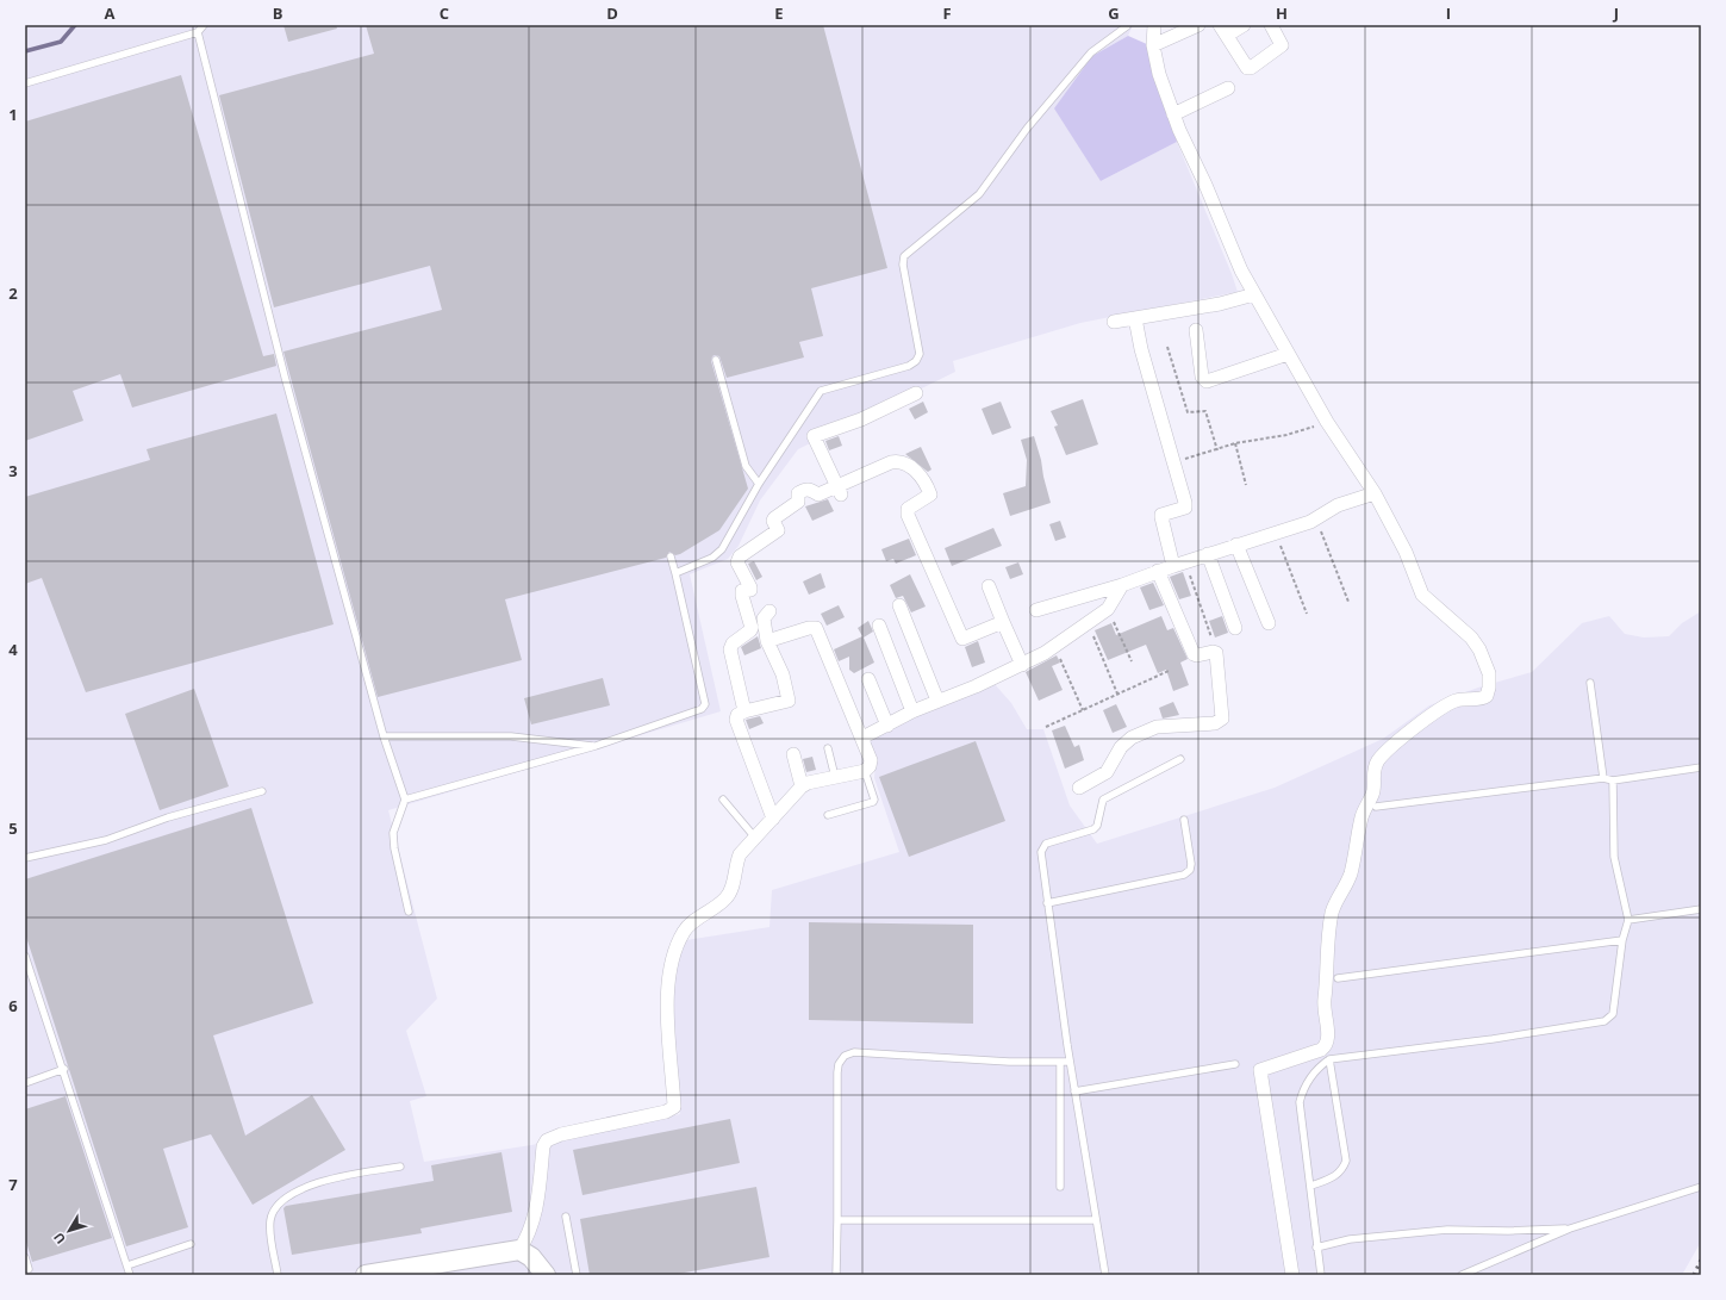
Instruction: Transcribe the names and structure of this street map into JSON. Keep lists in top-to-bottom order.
{
  "north": "bottom left",
  "grid": {
    "columns": [
      "A",
      "B",
      "C",
      "D",
      "E",
      "F",
      "G",
      "H",
      "I",
      "J"
    ],
    "rows": [
      "1",
      "2",
      "3",
      "4",
      "5",
      "6",
      "7"
    ]
  }
}
